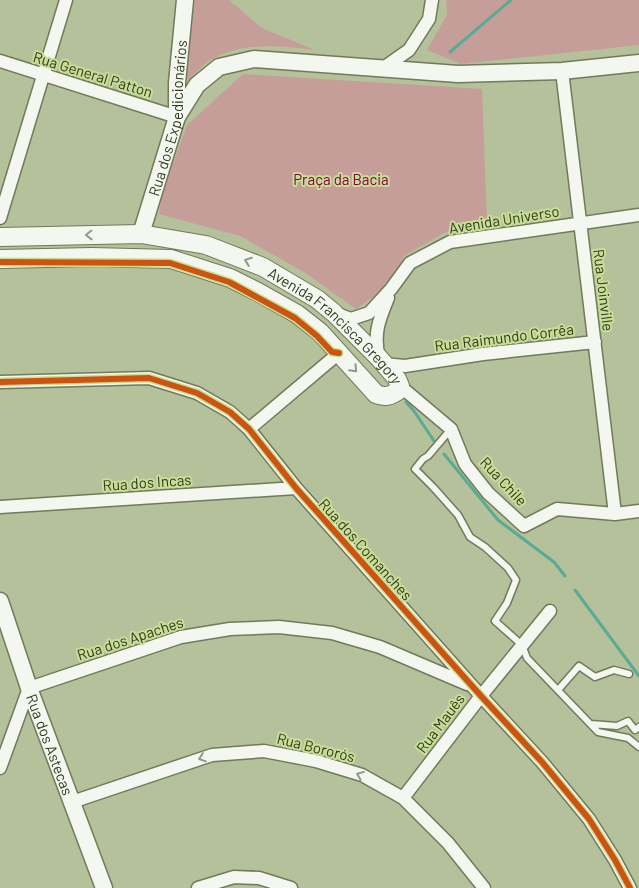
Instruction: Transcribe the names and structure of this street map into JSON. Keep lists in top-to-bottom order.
{
  "streets": {
    "main road": ["Avenida Francisca Gregory"],
    "street": [
      "Rua General Patton",
      "Rua dos Expedicionários",
      "Avenida Universo",
      "Rua Joinville",
      "Rua Raimundo Corrêa",
      "Rua Chile",
      "Rua dos Incas",
      "Rua dos Comanches",
      "Rua dos Apaches",
      "Rua Mauês",
      "Rua dos Astecas",
      "Rua Bororós"
    ]
  },
  "crossings": [
    ["Rua General Patton", "Rua dos Expedicionários"],
    ["Rua dos Expedicionários", "Avenida Francisca Gregory"],
    ["Avenida Universo", "Rua Joinville"],
    ["Rua Joinville", "Rua Raimundo Corrêa"],
    ["Rua Joinville", "Rua Chile"],
    ["Avenida Francisca Gregory", "Rua Raimundo Corrêa"],
    ["Avenida Francisca Gregory", "Rua Chile"],
    ["Rua Raimundo Corrêa", "Rua Chile"],
    ["Rua dos Incas", "Rua dos Comanches"],
    ["Rua dos Comanches", "Rua dos Apaches"],
    ["Rua dos Comanches", "Rua Mauês"],
    ["Rua dos Apaches", "Rua Mauês"],
    ["Rua dos Apaches", "Rua dos Astecas"],
    ["Rua Mauês", "Rua Bororós"],
    ["Rua dos Astecas", "Rua Bororós"]
  ],
  "one_way": ["Rua Bororós"],
  "parks": ["Praça da Bacia"]
}
